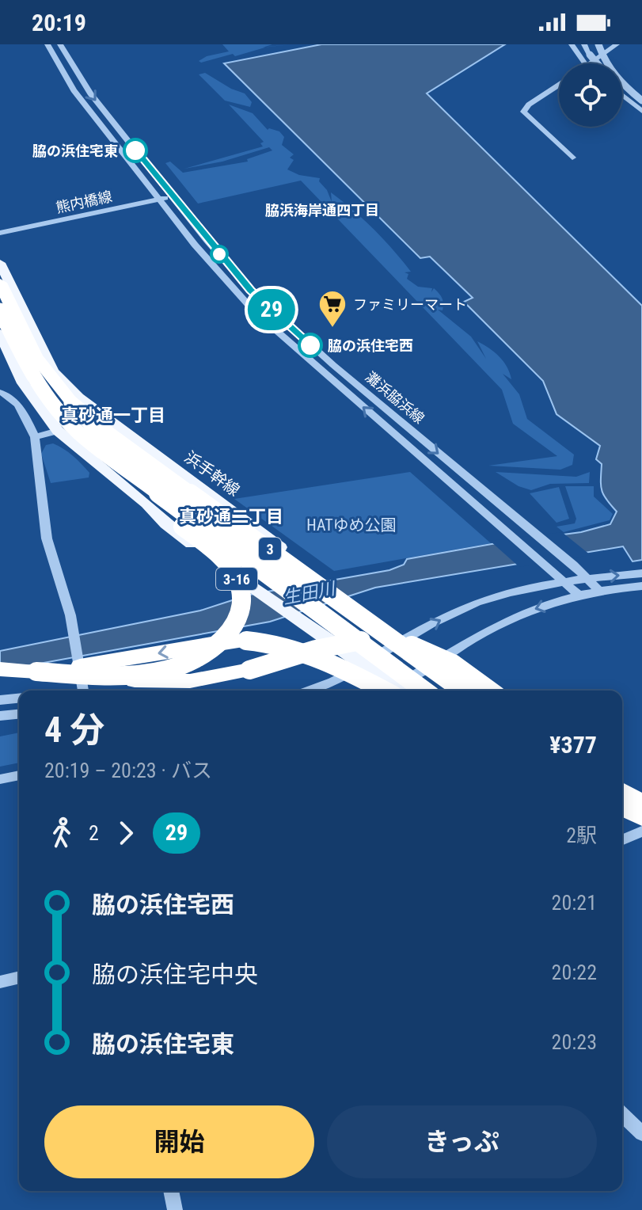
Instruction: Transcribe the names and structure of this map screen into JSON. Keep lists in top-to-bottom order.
{
  "streets": {
    "highway": ["3", "3-16"],
    "main road": ["浜手幹線"],
    "street": ["熊内橋線", "灘浜脇浜線"]
  },
  "crossings": [
    ["熊内橋線", "灘浜脇浜線"],
    ["3", "3-16"]
  ],
  "districts": ["脇浜海岸通四丁目", "真砂通一丁目", "真砂通二丁目"],
  "water": ["生田川"],
  "parks": ["HATゆめ公園"],
  "places": {
    "other": ["脇の浜住宅東", "脇の浜住宅西"],
    "supermarket": ["ファミリーマート"]
  },
  "lines": ["bus line 29"],
  "page": {
    "status": "20:19",
    "on_map": "29",
    "heading": ["4 分", "20:19 – 20:23 · バス", "¥377"],
    "legs": ["2", "29", "2駅"],
    "list": [
      {
        "name": "脇の浜住宅西",
        "value": "20:21"
      },
      {
        "name": "脇の浜住宅中央",
        "value": "20:22"
      },
      {
        "name": "脇の浜住宅東",
        "value": "20:23"
      }
    ],
    "buttons": ["開始", "きっぷ"]
  }
}
